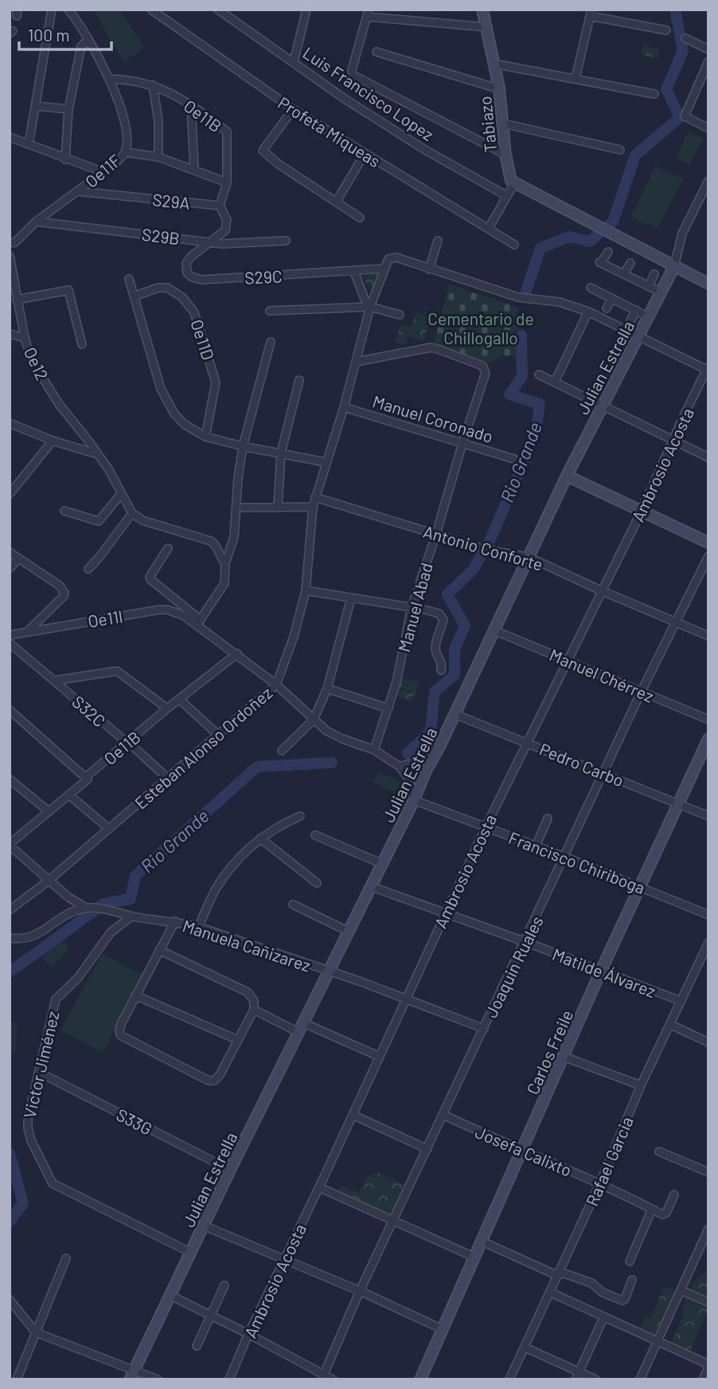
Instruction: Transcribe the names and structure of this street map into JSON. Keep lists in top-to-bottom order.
{
  "streets": {
    "street": [
      "Luis Francisco Lopez",
      "Oe11B",
      "Tabiazo",
      "Profeta Miqueas",
      "Oe11F",
      "S29A",
      "S29B",
      "S29C",
      "Oe11D",
      "Oe12",
      "Julian Estrella",
      "Manuel Coronado",
      "Ambrosio Acosta",
      "Antonio Conforte",
      "Manuel Abad",
      "Oe11l",
      "Manuel Chérrez",
      "S32C",
      "Esteban Alonso Ordoñez",
      "Pedro Carbo",
      "Francisco Chiriboga",
      "Manuela Cañizarez",
      "Joaquin Ruales",
      "Matilde Álvarez",
      "Carlos Freile",
      "Victor Jiménez",
      "S33G",
      "Josefa Calixto",
      "Rafael Garcia"
    ]
  },
  "crossings": [
    ["Oe11B", "Oe11F"],
    ["Oe11B", "S29A"],
    ["Oe11B", "S32C"],
    ["Oe11F", "S29A"],
    ["Oe11F", "S29B"],
    ["S29B", "S29C"],
    ["S29C", "Esteban Alonso Ordoñez"],
    ["Julian Estrella", "Antonio Conforte"],
    ["Julian Estrella", "Manuel Chérrez"],
    ["Julian Estrella", "Pedro Carbo"],
    ["Julian Estrella", "Francisco Chiriboga"],
    ["Julian Estrella", "Manuela Cañizarez"],
    ["Julian Estrella", "Matilde Álvarez"],
    ["Julian Estrella", "Victor Jiménez"],
    ["Julian Estrella", "S33G"],
    ["Manuel Coronado", "Manuel Abad"],
    ["Manuel Coronado", "Esteban Alonso Ordoñez"],
    ["Ambrosio Acosta", "Antonio Conforte"],
    ["Ambrosio Acosta", "Manuel Chérrez"],
    ["Ambrosio Acosta", "Pedro Carbo"],
    ["Ambrosio Acosta", "Francisco Chiriboga"],
    ["Ambrosio Acosta", "Manuela Cañizarez"],
    ["Ambrosio Acosta", "Matilde Álvarez"],
    ["Antonio Conforte", "Manuel Abad"],
    ["Antonio Conforte", "Esteban Alonso Ordoñez"],
    ["Antonio Conforte", "Joaquin Ruales"],
    ["Manuel Abad", "Esteban Alonso Ordoñez"],
    ["Manuel Chérrez", "Joaquin Ruales"],
    ["S32C", "Esteban Alonso Ordoñez"],
    ["Pedro Carbo", "Joaquin Ruales"],
    ["Pedro Carbo", "Carlos Freile"],
    ["Francisco Chiriboga", "Joaquin Ruales"],
    ["Francisco Chiriboga", "Carlos Freile"],
    ["Manuela Cañizarez", "Joaquin Ruales"],
    ["Manuela Cañizarez", "Victor Jiménez"],
    ["Joaquin Ruales", "Matilde Álvarez"],
    ["Joaquin Ruales", "Josefa Calixto"],
    ["Matilde Álvarez", "Carlos Freile"],
    ["Matilde Álvarez", "Rafael Garcia"],
    ["Carlos Freile", "Josefa Calixto"],
    ["Victor Jiménez", "S33G"],
    ["Josefa Calixto", "Rafael Garcia"]
  ],
  "water": ["Rio Grande"],
  "parks": ["Cementario de Chillogallo"],
  "scale_bar": "100 m"
}
